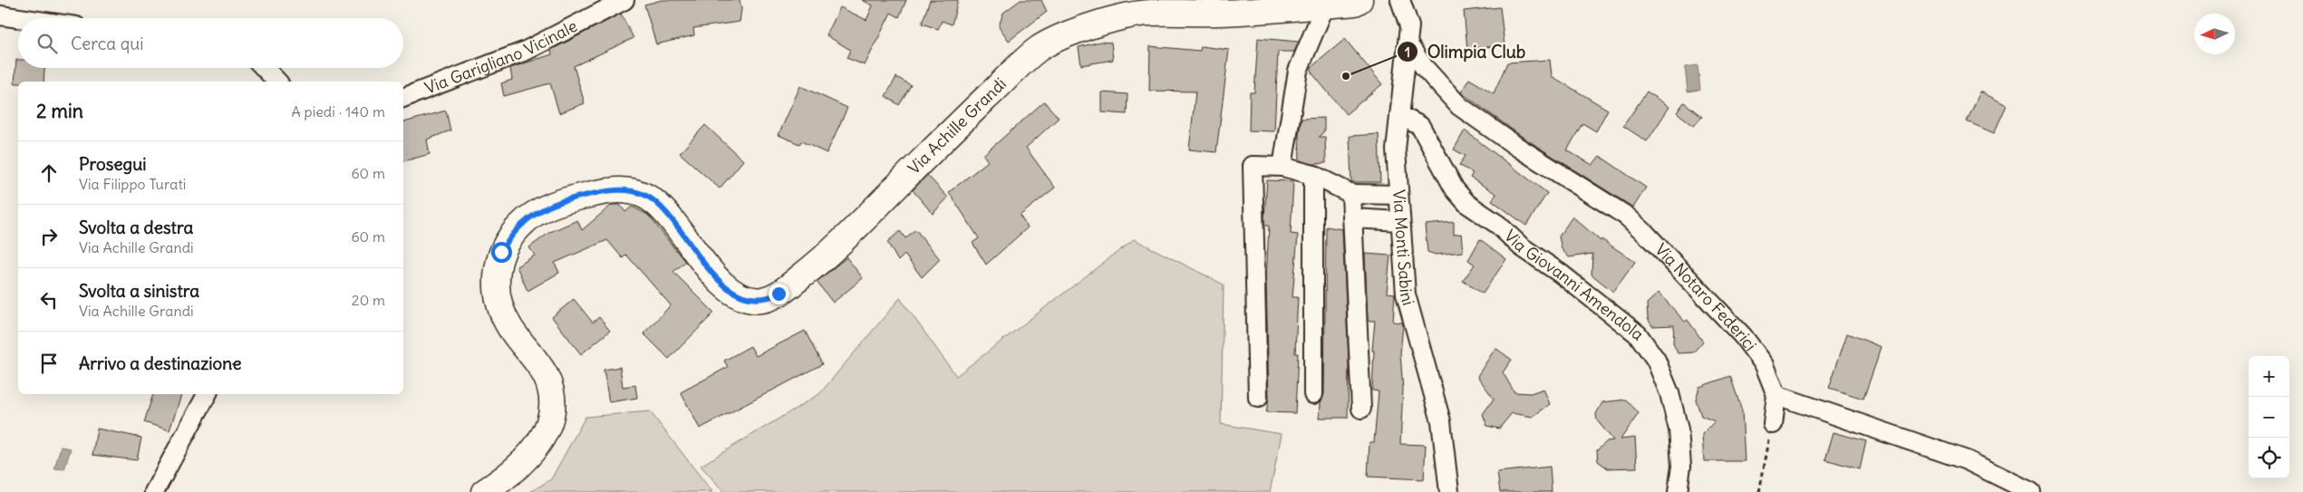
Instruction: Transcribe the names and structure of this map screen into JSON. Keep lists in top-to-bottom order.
{
  "streets": {
    "main road": ["Via Achille Grandi"],
    "street": [
      "Via Garigliano Vicinale",
      "Via Monti Sabini",
      "Via Giovanni Amendola",
      "Via Notaro Federici"
    ]
  },
  "crossings": [
    ["Via Monti Sabini", "Via Giovanni Amendola"],
    ["Via Monti Sabini", "Via Notaro Federici"]
  ],
  "places": ["Olimpia Club"],
  "north": "left",
  "page": {
    "search": "Cerca qui",
    "heading": ["2 min", "A piedi · 140 m"],
    "list": [
      ["Prosegui", "Via Filippo Turati", "60 m"],
      ["Svolta a destra", "Via Achille Grandi", "60 m"],
      ["Svolta a sinistra", "Via Achille Grandi", "20 m"],
      "Arrivo a destinazione"
    ],
    "map_buttons": ["+", "−"]
  }
}
